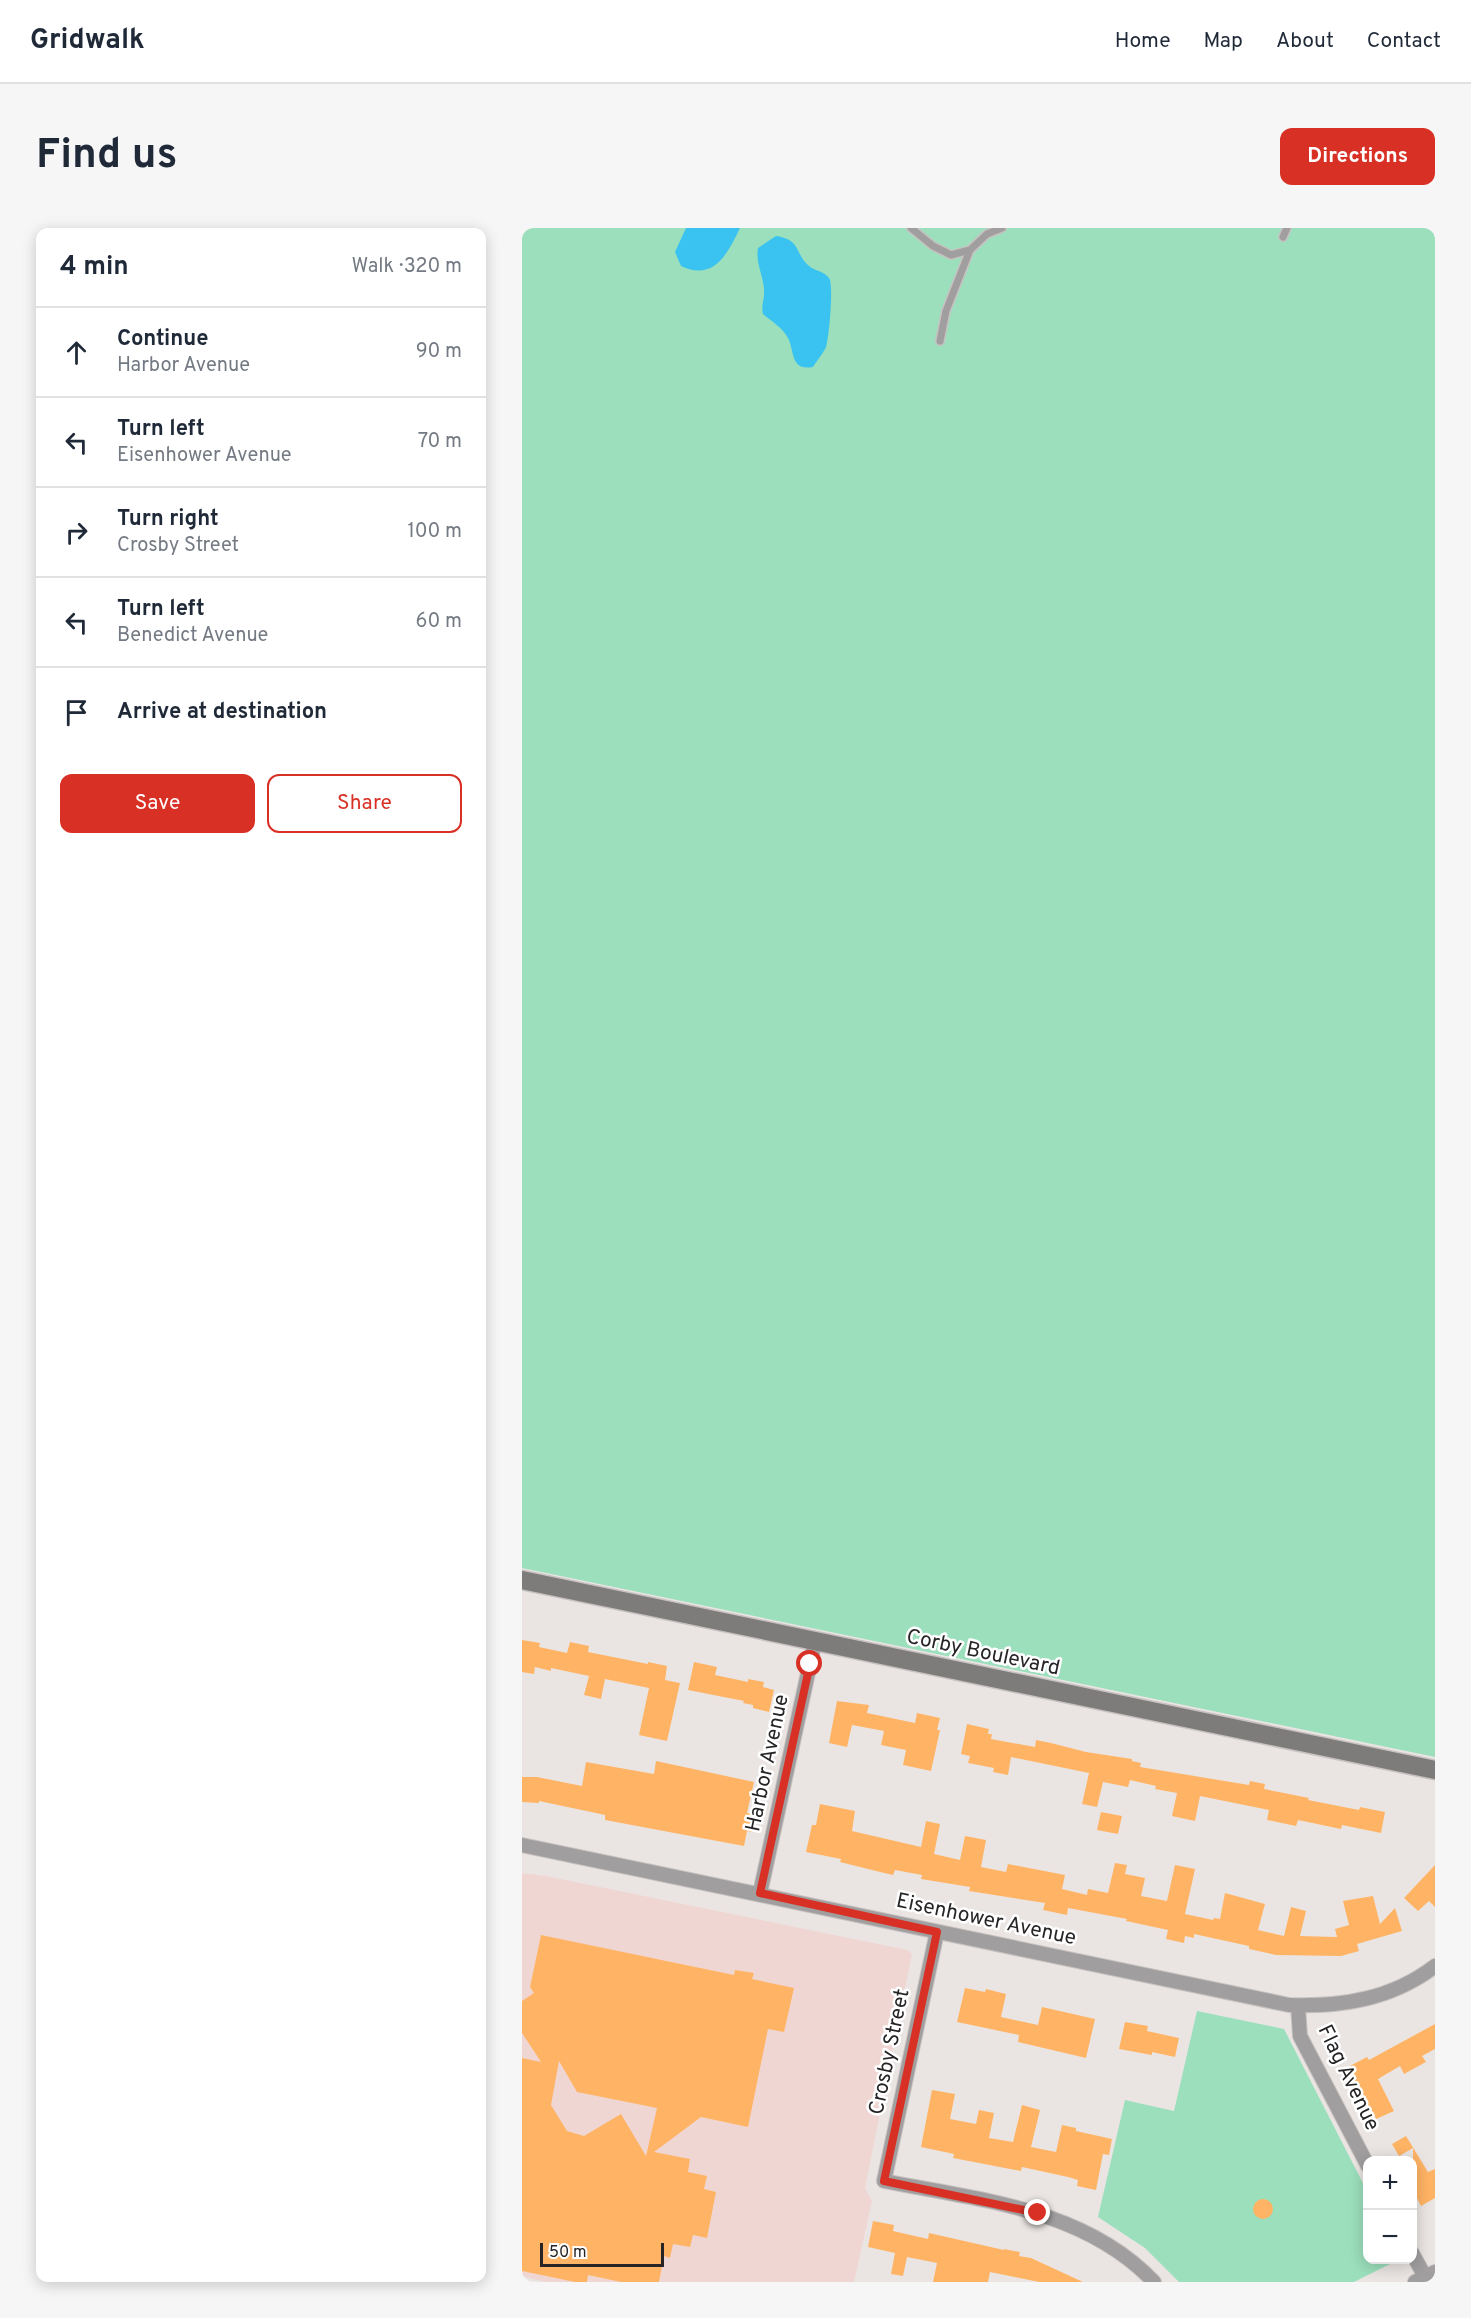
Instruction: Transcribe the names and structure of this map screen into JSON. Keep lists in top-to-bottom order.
{
  "streets": {
    "street": [
      "Corby Boulevard",
      "Harbor Avenue",
      "Eisenhower Avenue",
      "Crosby Street",
      "Flag Avenue"
    ]
  },
  "crossings": [
    ["Corby Boulevard", "Harbor Avenue"],
    ["Harbor Avenue", "Eisenhower Avenue"],
    ["Eisenhower Avenue", "Crosby Street"],
    ["Eisenhower Avenue", "Flag Avenue"]
  ],
  "scale_bar": "50 m",
  "page": {
    "header": "Gridwalk",
    "nav": [
      "Home",
      "Map",
      "About",
      "Contact"
    ],
    "buttons": [
      "Directions",
      ["Save", "Share"]
    ],
    "title": "Find us",
    "heading": ["4 min", "Walk · 320 m"],
    "list": [
      ["Continue", "Harbor Avenue", "90 m"],
      ["Turn left", "Eisenhower Avenue", "70 m"],
      ["Turn right", "Crosby Street", "100 m"],
      ["Turn left", "Benedict Avenue", "60 m"],
      "Arrive at destination"
    ],
    "map_buttons": ["+", "−"],
    "scale": "50 m"
  }
}
